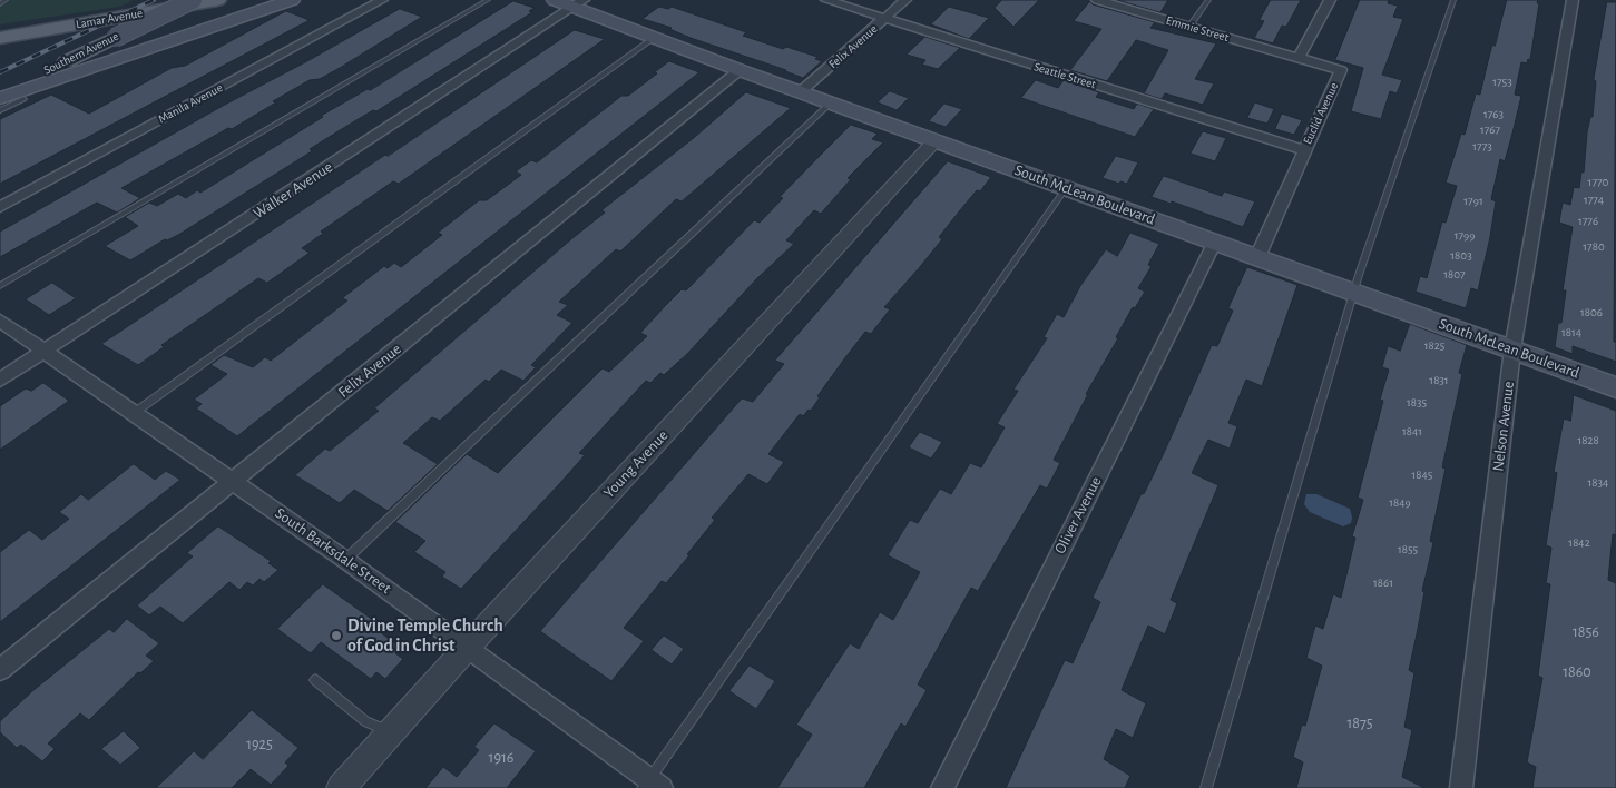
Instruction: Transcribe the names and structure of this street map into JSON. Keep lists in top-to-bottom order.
{
  "streets": {
    "main road": ["Lamar Avenue", "Southern Avenue", "South McLean Boulevard"],
    "street": [
      "Emmie Street",
      "Felix Avenue",
      "Seattle Street",
      "Manila Avenue",
      "Euclid Avenue",
      "Walker Avenue",
      "Nelson Avenue",
      "Young Avenue",
      "Oliver Avenue",
      "South Barksdale Street"
    ]
  },
  "crossings": [
    ["Emmie Street", "Euclid Avenue"],
    ["Felix Avenue", "Seattle Street"],
    ["Felix Avenue", "South McLean Boulevard"],
    ["Felix Avenue", "South Barksdale Street"],
    ["Seattle Street", "Euclid Avenue"],
    ["Euclid Avenue", "South McLean Boulevard"],
    ["Walker Avenue", "South McLean Boulevard"],
    ["Walker Avenue", "South Barksdale Street"],
    ["South McLean Boulevard", "Nelson Avenue"],
    ["South McLean Boulevard", "Young Avenue"],
    ["South McLean Boulevard", "Oliver Avenue"],
    ["Young Avenue", "South Barksdale Street"]
  ],
  "places": ["Divine Temple Church of God in Christ"],
  "house_numbers": [
    "1753",
    "1763",
    "1767",
    "1773",
    "1770",
    "1774",
    "1791",
    "1776",
    "1799",
    "1780",
    "1803",
    "1807",
    "1806",
    "1814",
    "1825",
    "1831",
    "1835",
    "1841",
    "1828",
    "1845",
    "1834",
    "1849",
    "1842",
    "1855",
    "1861",
    "1856",
    "1860",
    "1875",
    "1925",
    "1916"
  ]
}
